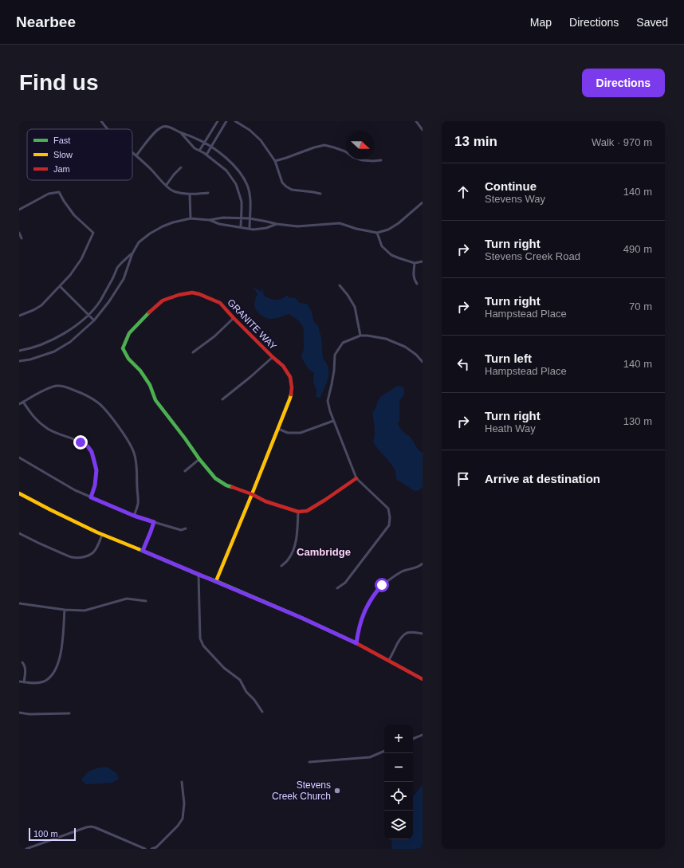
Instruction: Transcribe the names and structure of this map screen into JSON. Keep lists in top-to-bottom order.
{
  "streets": {
    "street": ["GRANITE WAY"]
  },
  "districts": ["Cambridge"],
  "places": ["Stevens Creek Church"],
  "legend": ["Fast", "Slow", "Jam"],
  "scale_bar": "100 m",
  "north": "right",
  "page": {
    "header": "Nearbee",
    "nav": ["Map", "Directions", "Saved"],
    "buttons": "Directions",
    "title": "Find us",
    "heading": ["13 min", "Walk · 970 m"],
    "list": [
      ["Continue", "Stevens Way", "140 m"],
      ["Turn right", "Stevens Creek Road", "490 m"],
      ["Turn right", "Hampstead Place", "70 m"],
      ["Turn left", "Hampstead Place", "140 m"],
      ["Turn right", "Heath Way", "130 m"],
      "Arrive at destination"
    ],
    "map_buttons": ["+", "−"],
    "scale": "100 m"
  }
}
